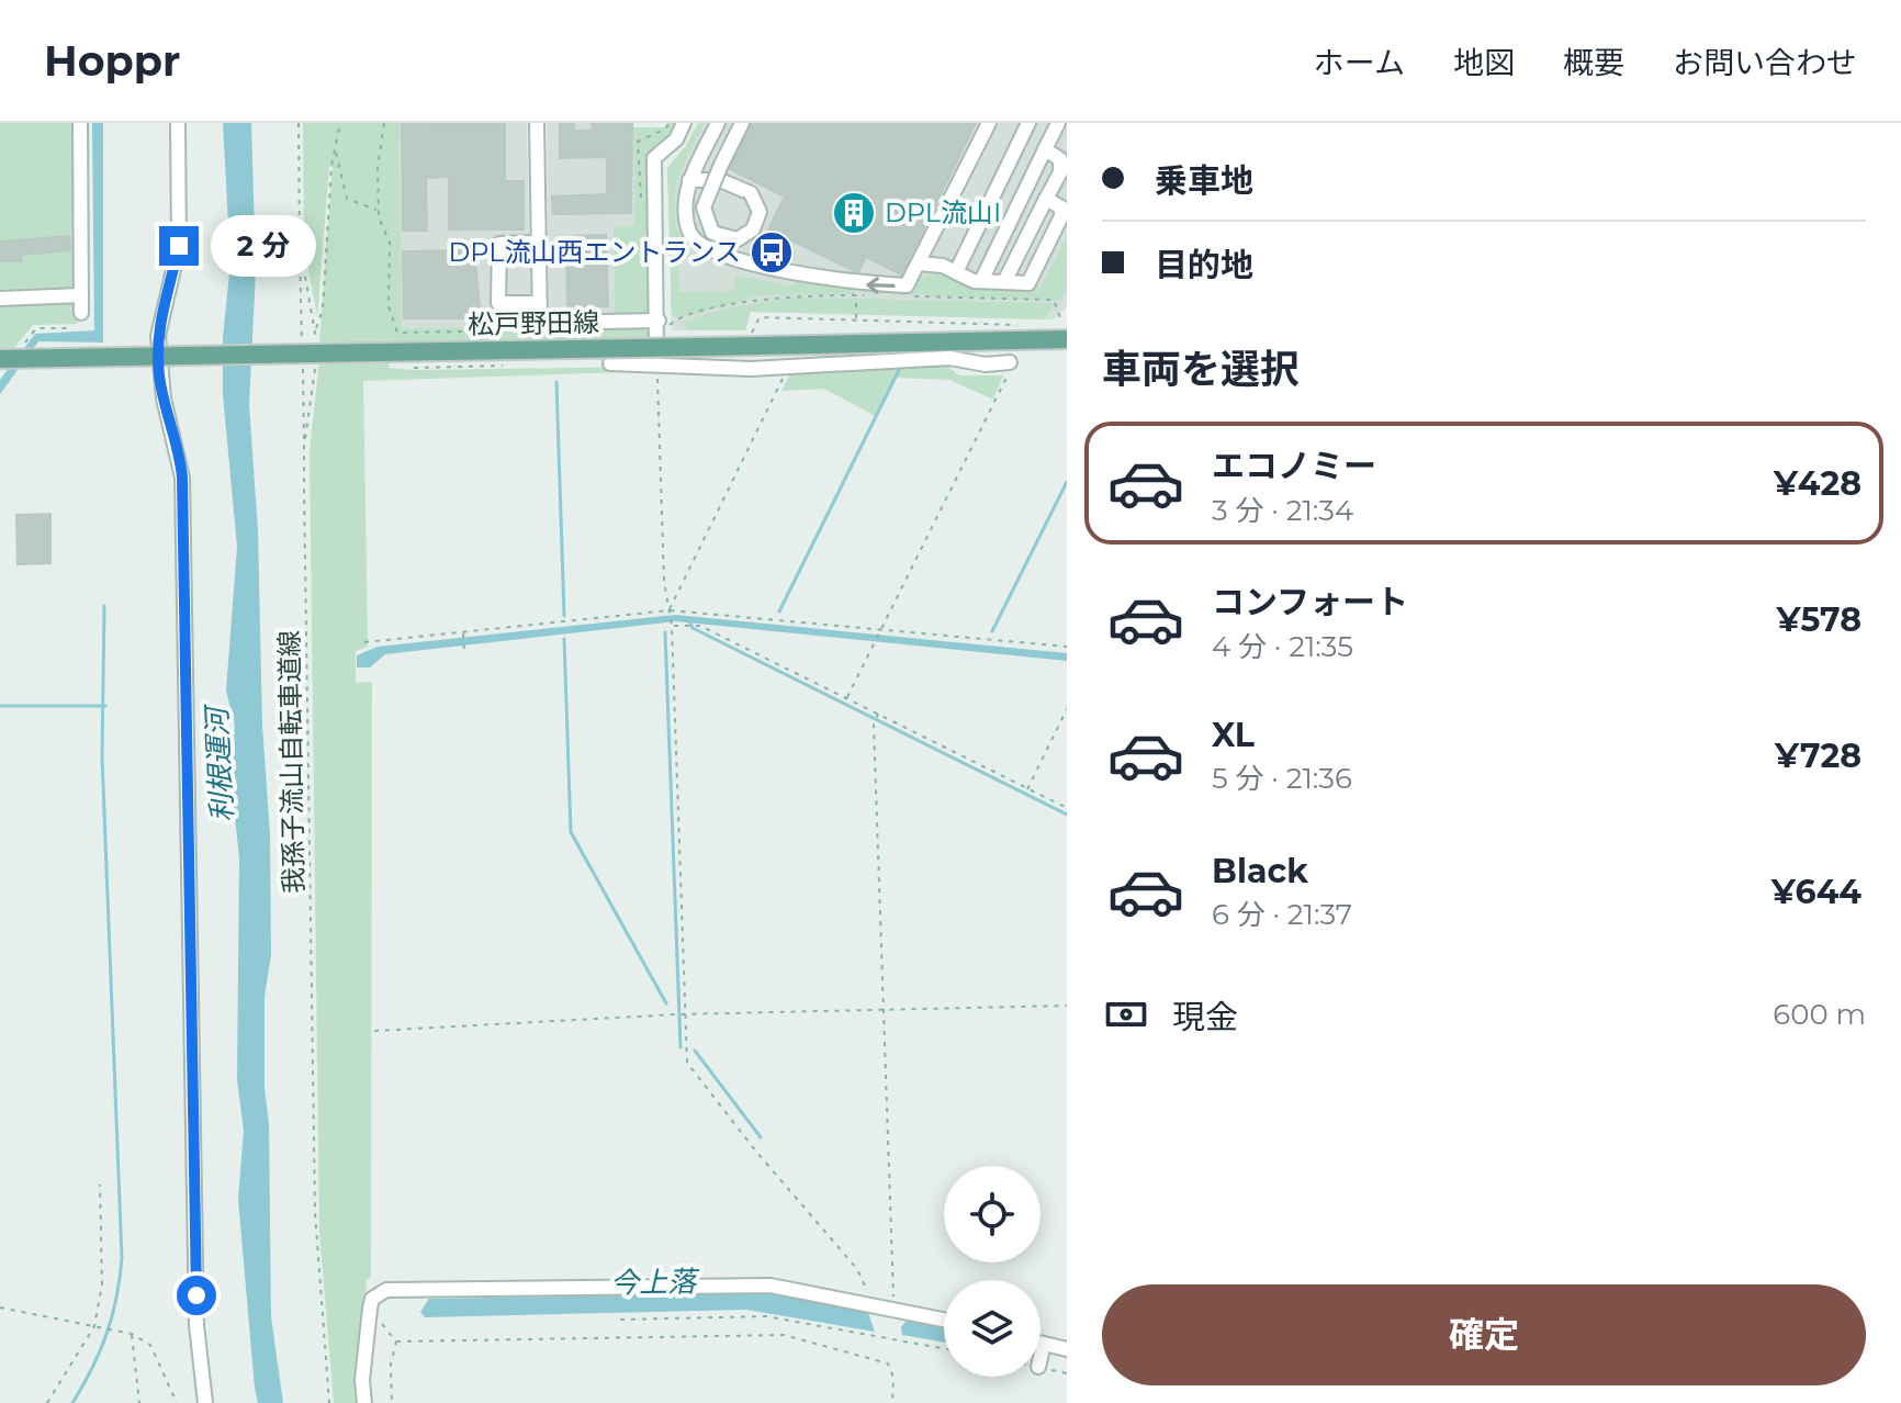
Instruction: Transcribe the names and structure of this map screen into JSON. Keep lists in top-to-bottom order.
{
  "streets": {
    "main road": ["松戸野田線"],
    "path": ["我孫子流山自転車道線"]
  },
  "water": ["利根運河", "今上落"],
  "places": {
    "building": ["DPL流山I"],
    "bus stop": ["DPL流山西エントランス"]
  },
  "page": {
    "header": "Hoppr",
    "nav": [
      "ホーム",
      "地図",
      "概要",
      "お問い合わせ"
    ],
    "banner": ["乗車地", "目的地"],
    "bubble": "2 分",
    "heading": "車両を選択",
    "list": [
      {
        "name": "エコノミー",
        "note": "3 分 · 21:34",
        "value": "¥428"
      },
      {
        "name": "コンフォート",
        "note": "4 分 · 21:35",
        "value": "¥578"
      },
      {
        "name": "XL",
        "note": "5 分 · 21:36",
        "value": "¥728"
      },
      {
        "name": "Black",
        "note": "6 分 · 21:37",
        "value": "¥644"
      }
    ],
    "pay": ["現金", "600 m"],
    "buttons": "確定"
  }
}
